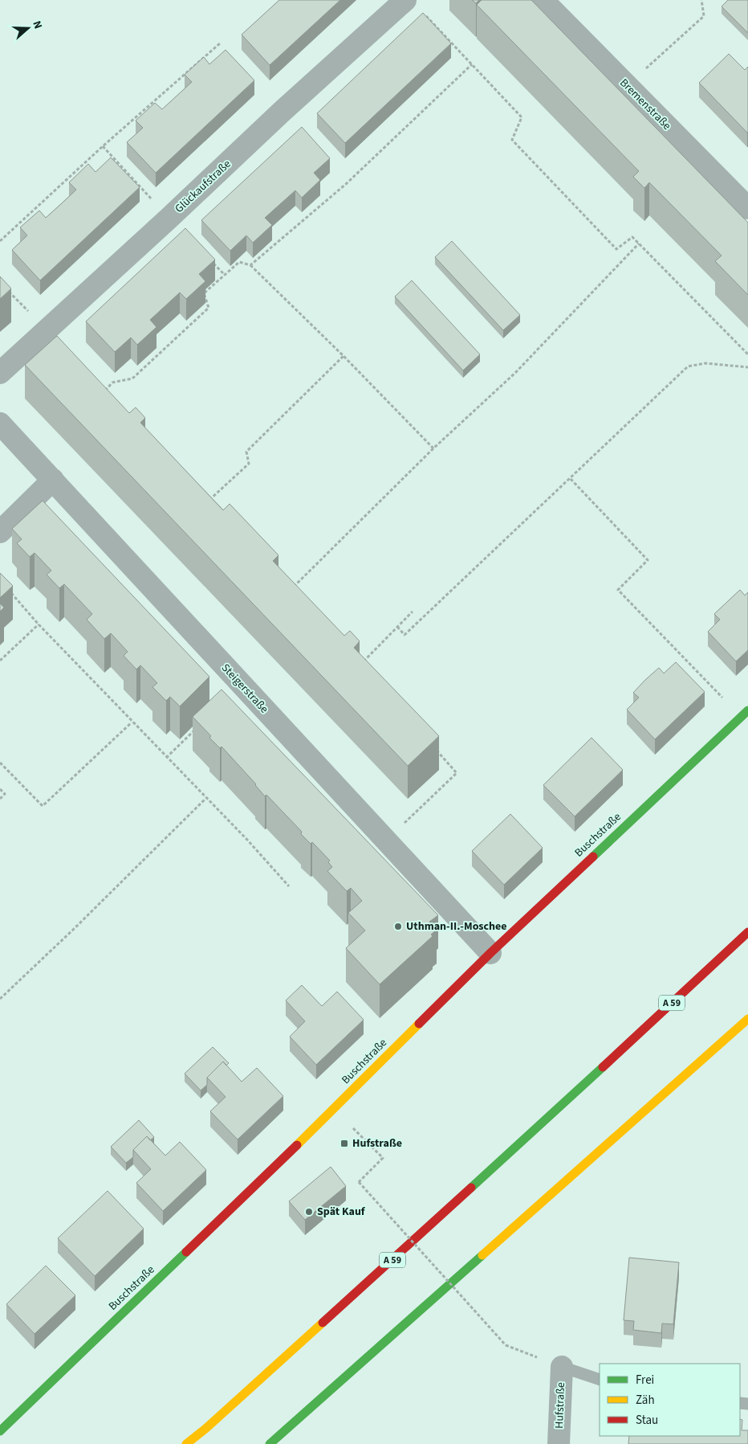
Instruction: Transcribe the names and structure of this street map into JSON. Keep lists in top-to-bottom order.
{
  "streets": {
    "main road": ["Buschstraße", "A 59"],
    "street": [
      "Bremenstraße",
      "Glückaufstraße",
      "Steigerstraße",
      "Hufstraße"
    ]
  },
  "crossings": [
    ["Steigerstraße", "Buschstraße"]
  ],
  "places": {
    "other": ["Uthman-II.-Moschee", "Spät Kauf"],
    "transit": ["Hufstraße"]
  },
  "legend": ["Frei", "Zäh", "Stau"],
  "north": "right"
}
